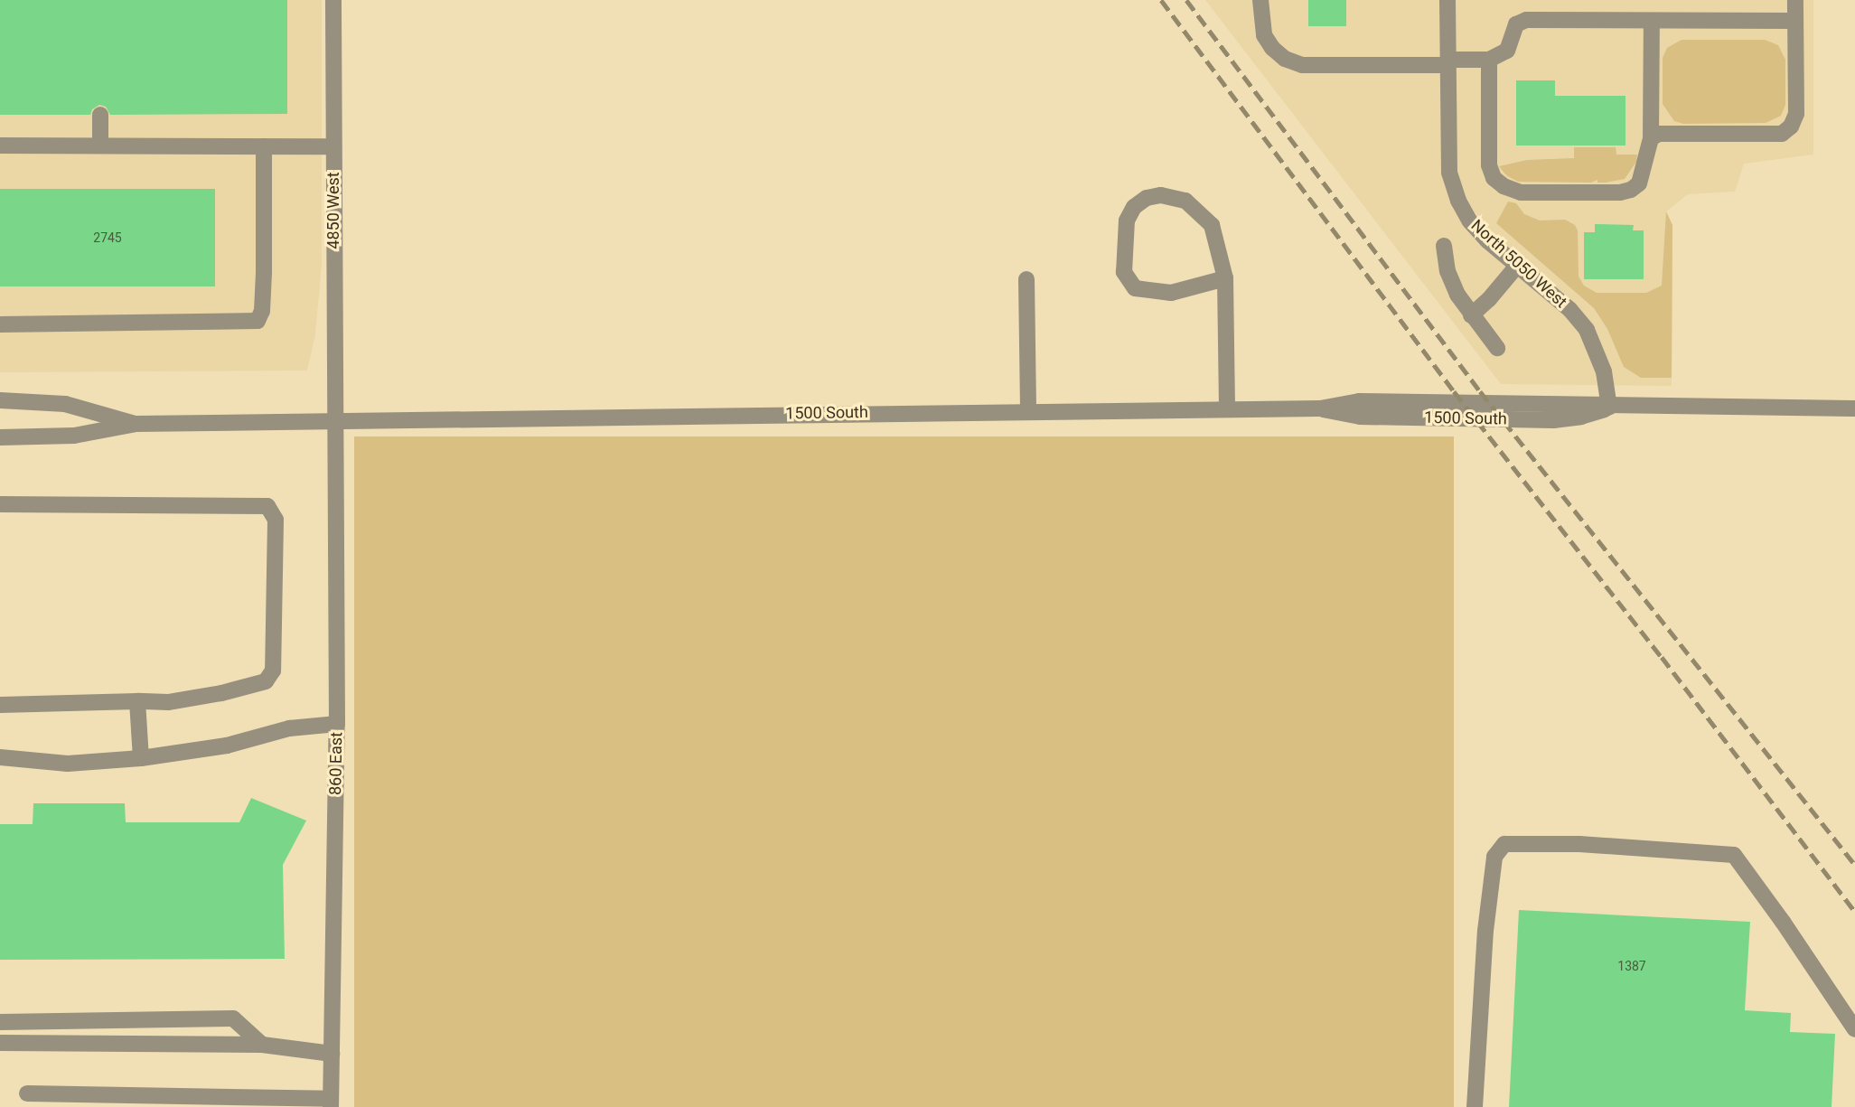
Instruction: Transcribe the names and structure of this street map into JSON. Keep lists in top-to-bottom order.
{
  "streets": {
    "street": [
      "4850 West",
      "North 5050 West",
      "1500 South",
      "860 East"
    ]
  },
  "crossings": [
    ["4850 West", "1500 South"],
    ["4850 West", "860 East"],
    ["North 5050 West", "1500 South"],
    ["1500 South", "860 East"]
  ],
  "house_numbers": ["2745", "1387"]
}
